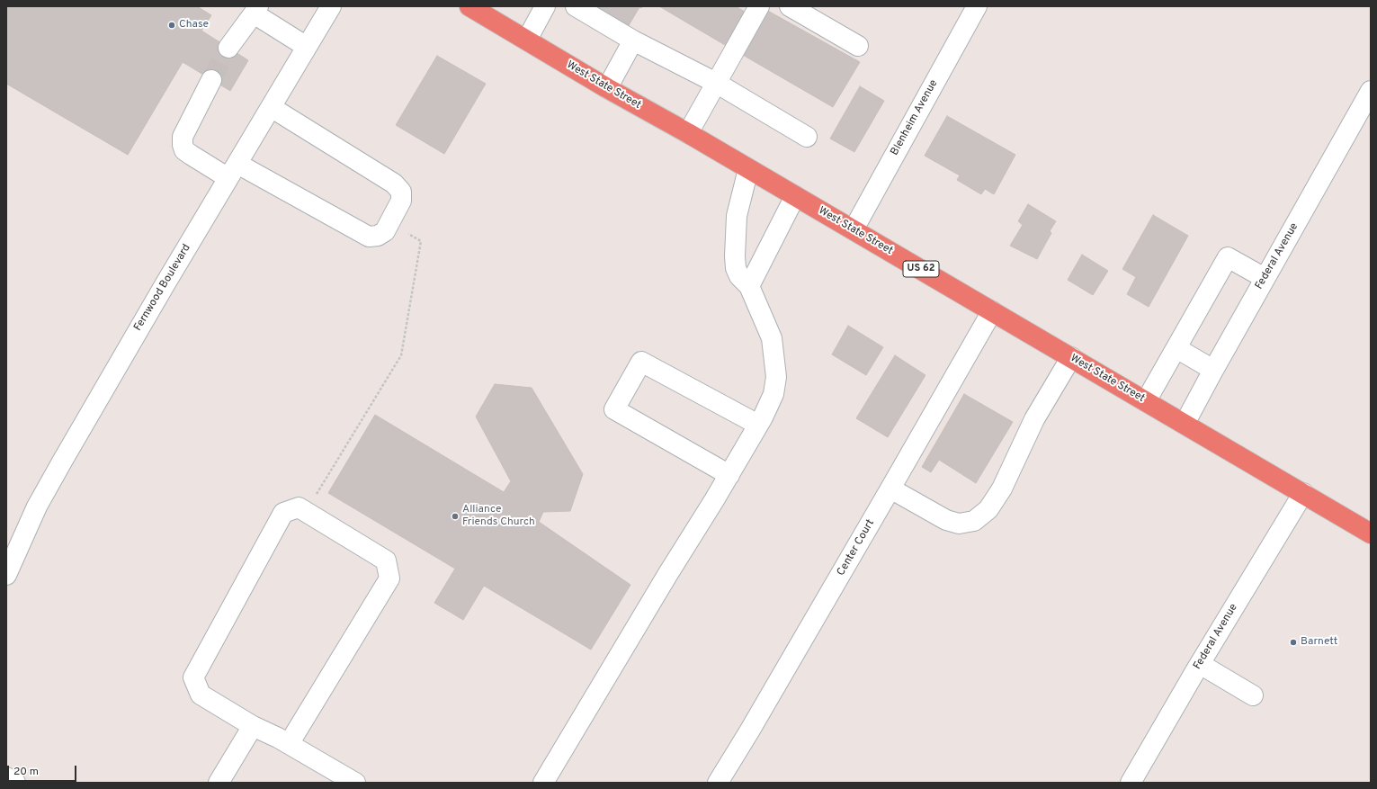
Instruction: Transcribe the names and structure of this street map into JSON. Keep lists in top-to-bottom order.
{
  "streets": {
    "highway": ["West State Street", "US 62"],
    "street": [
      "Blenheim Avenue",
      "Federal Avenue",
      "Fernwood Boulevard",
      "Center Court"
    ]
  },
  "crossings": [
    ["West State Street", "Blenheim Avenue"],
    ["West State Street", "Federal Avenue"],
    ["West State Street", "Center Court"]
  ],
  "places": ["Chase", "Alliance Friends Church", "Barnett"],
  "scale_bar": "20 m"
}
